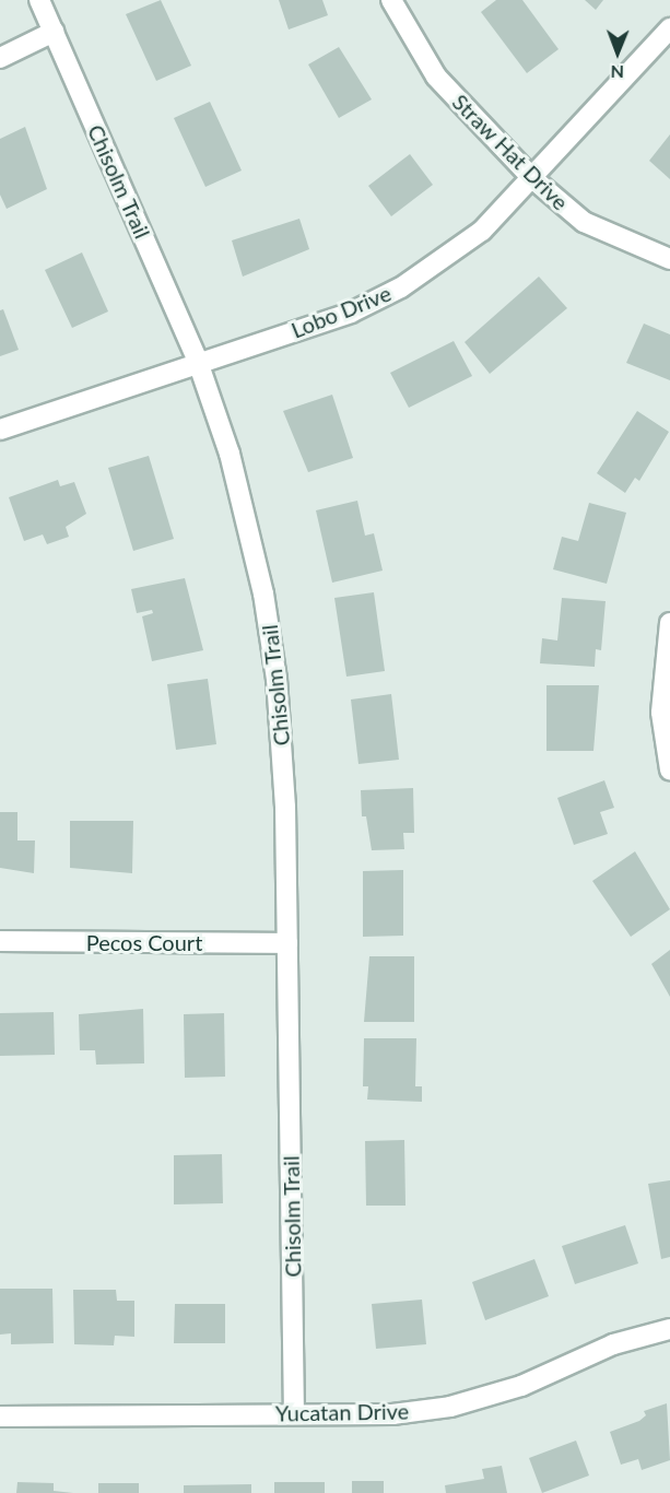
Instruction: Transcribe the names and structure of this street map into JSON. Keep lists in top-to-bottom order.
{
  "streets": {
    "street": [
      "Straw Hat Drive",
      "Chisolm Trail",
      "Lobo Drive",
      "Pecos Court",
      "Yucatan Drive"
    ]
  },
  "crossings": [
    ["Straw Hat Drive", "Lobo Drive"],
    ["Chisolm Trail", "Lobo Drive"],
    ["Chisolm Trail", "Pecos Court"],
    ["Chisolm Trail", "Yucatan Drive"]
  ],
  "north": "bottom"
}
